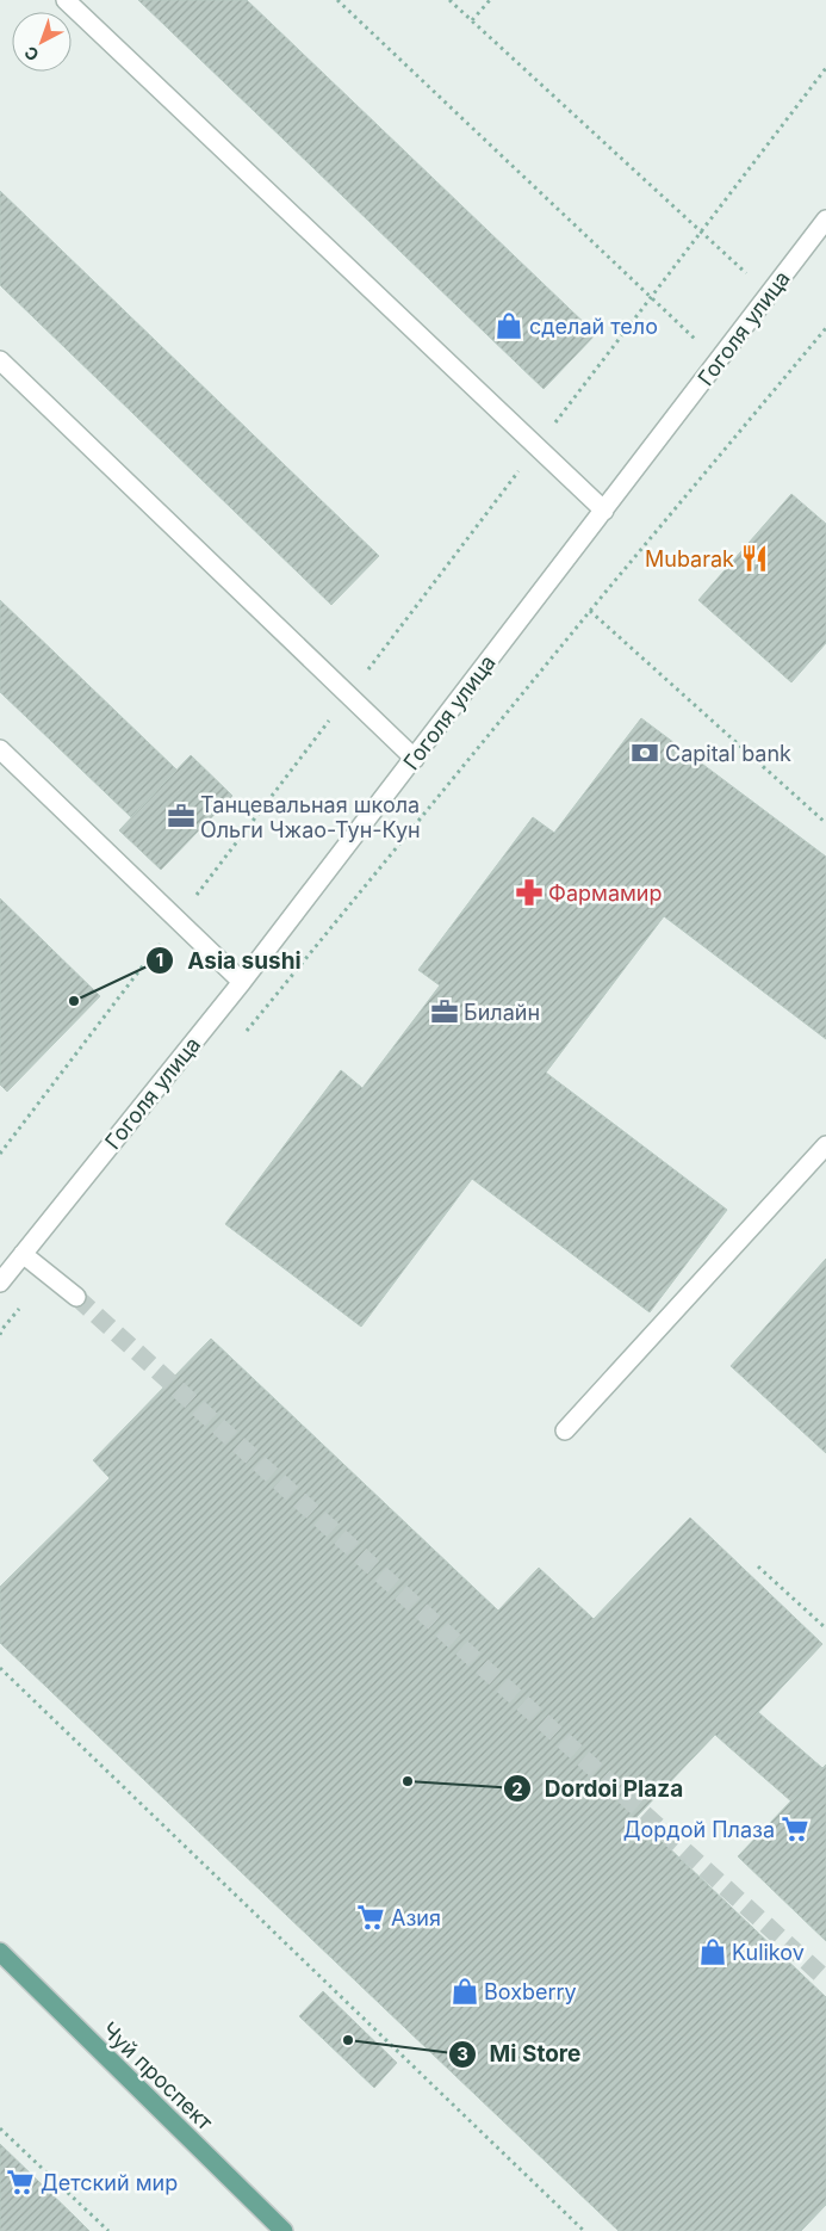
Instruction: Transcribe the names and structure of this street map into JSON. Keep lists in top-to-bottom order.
{
  "streets": {
    "main road": ["Чуй проспект"],
    "street": ["Гоголя улица"]
  },
  "places": {
    "shop": ["сделай тело", "Kulikov", "Boxberry"],
    "restaurant": ["Mubarak"],
    "bank": ["Capital bank"],
    "office": ["Танцевальная школа Ольги Чжао-Тун-Кун", "Билайн"],
    "pharmacy": ["Фармамир"],
    "other": ["Asia sushi", "Dordoi Plaza", "Mi Store"],
    "supermarket": ["Дордой Плаза", "Азия", "Детский мир"]
  },
  "north": "bottom left"
}
